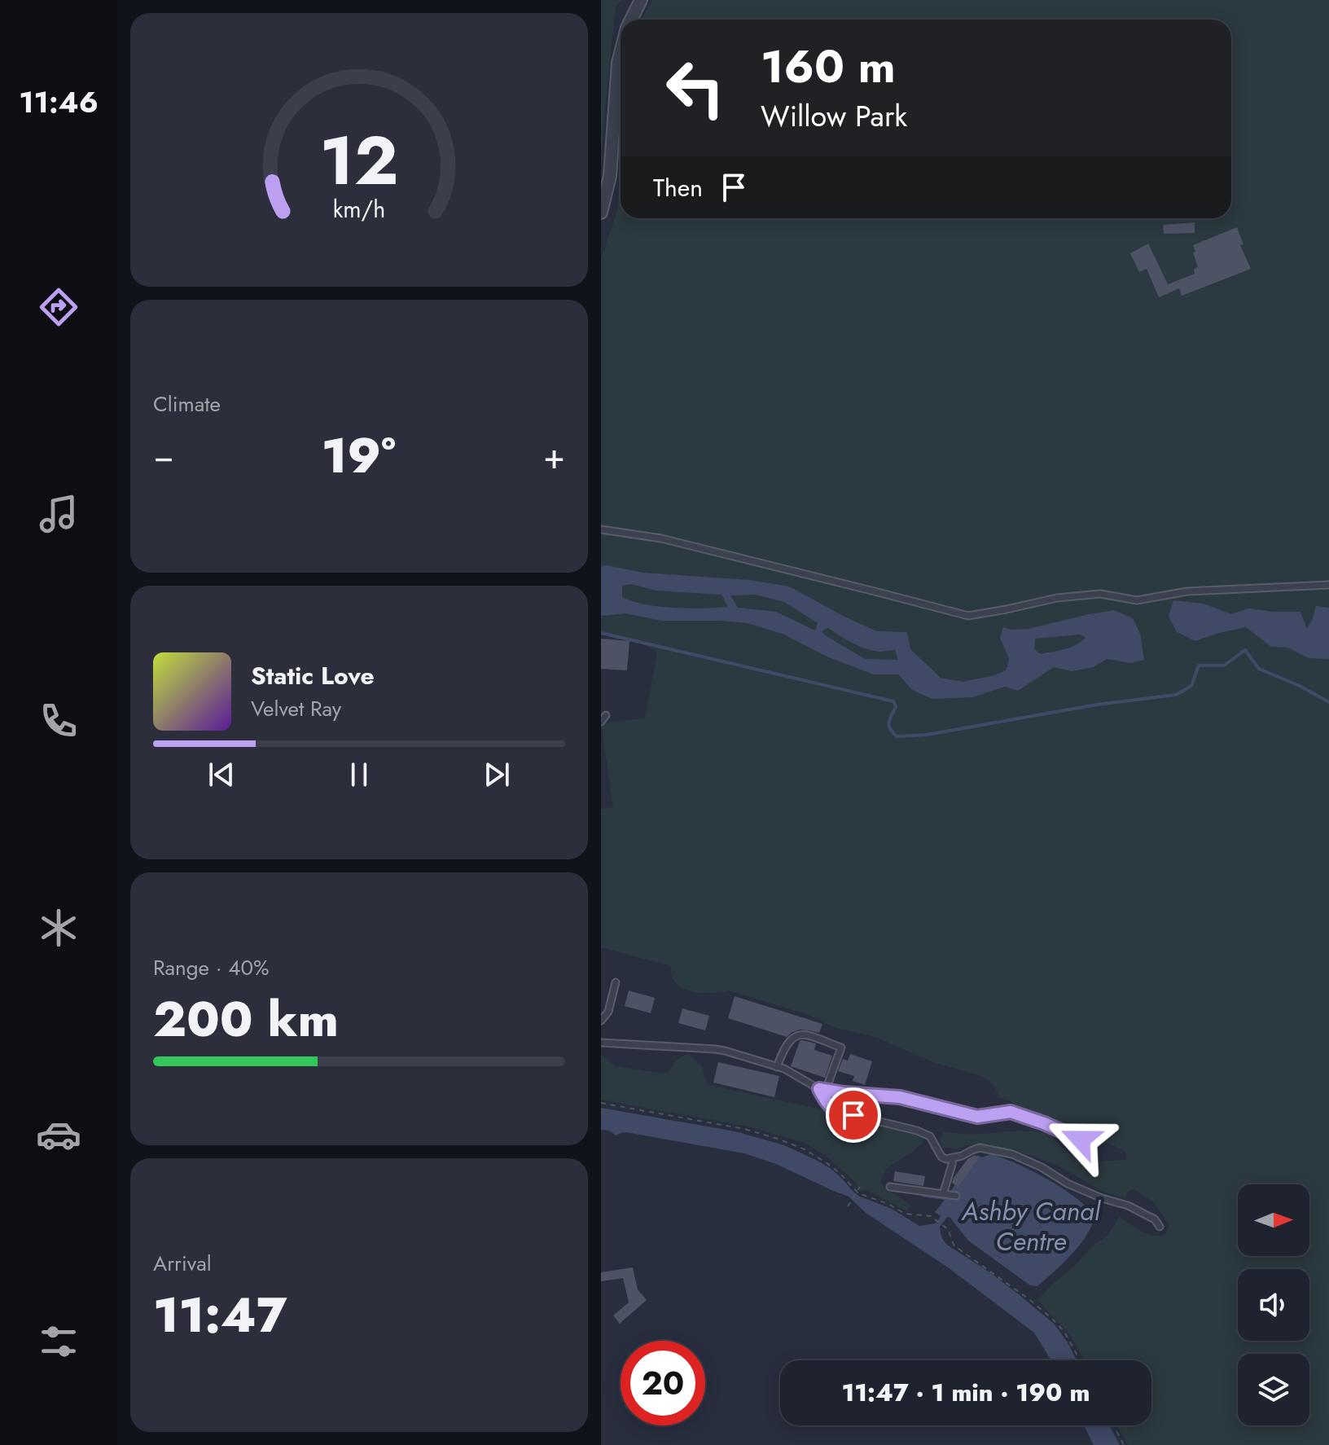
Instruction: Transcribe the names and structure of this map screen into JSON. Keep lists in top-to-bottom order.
{
  "water": ["Ashby Canal Centre"],
  "north": "right",
  "page": {
    "tabs": "11:46",
    "turn": ["160 m", "Willow Park"],
    "then": "Then",
    "tile": [
      "Climate",
      ["Range · 40%", "200 km"],
      ["Arrival", "11:47"]
    ],
    "heat": ["−", "19°", "+"],
    "song": ["Static Love", "Velvet Ray"],
    "limit": "20",
    "trip": "11:47 · 1 min · 190 m",
    "gauge": ["12", "km/h"]
  }
}
